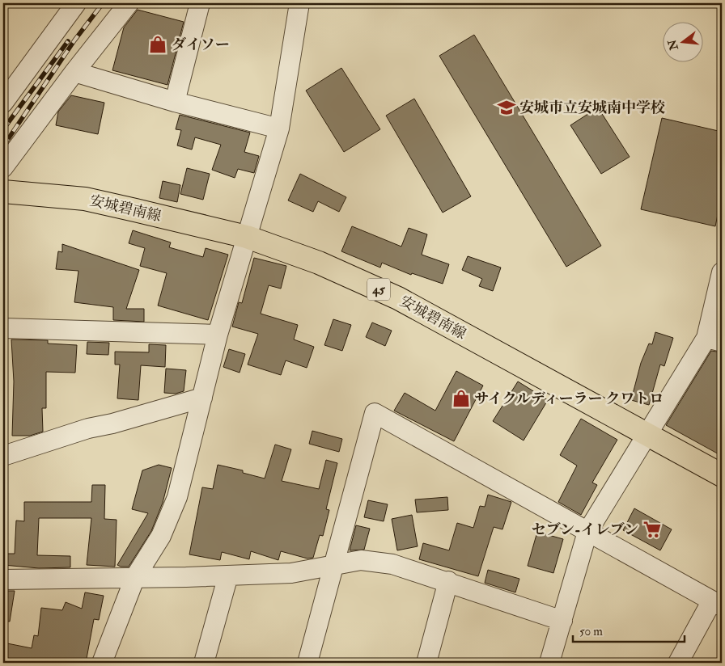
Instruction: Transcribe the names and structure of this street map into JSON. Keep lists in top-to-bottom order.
{
  "streets": {
    "main road": ["安城碧南線", "45"]
  },
  "places": {
    "shop": ["ダイソー", "サイクルディーラー クワトロ"],
    "school or university": ["安城市立安城南中学校"],
    "supermarket": ["セブン-イレブン"]
  },
  "scale_bar": "50 m",
  "north": "left"
}
